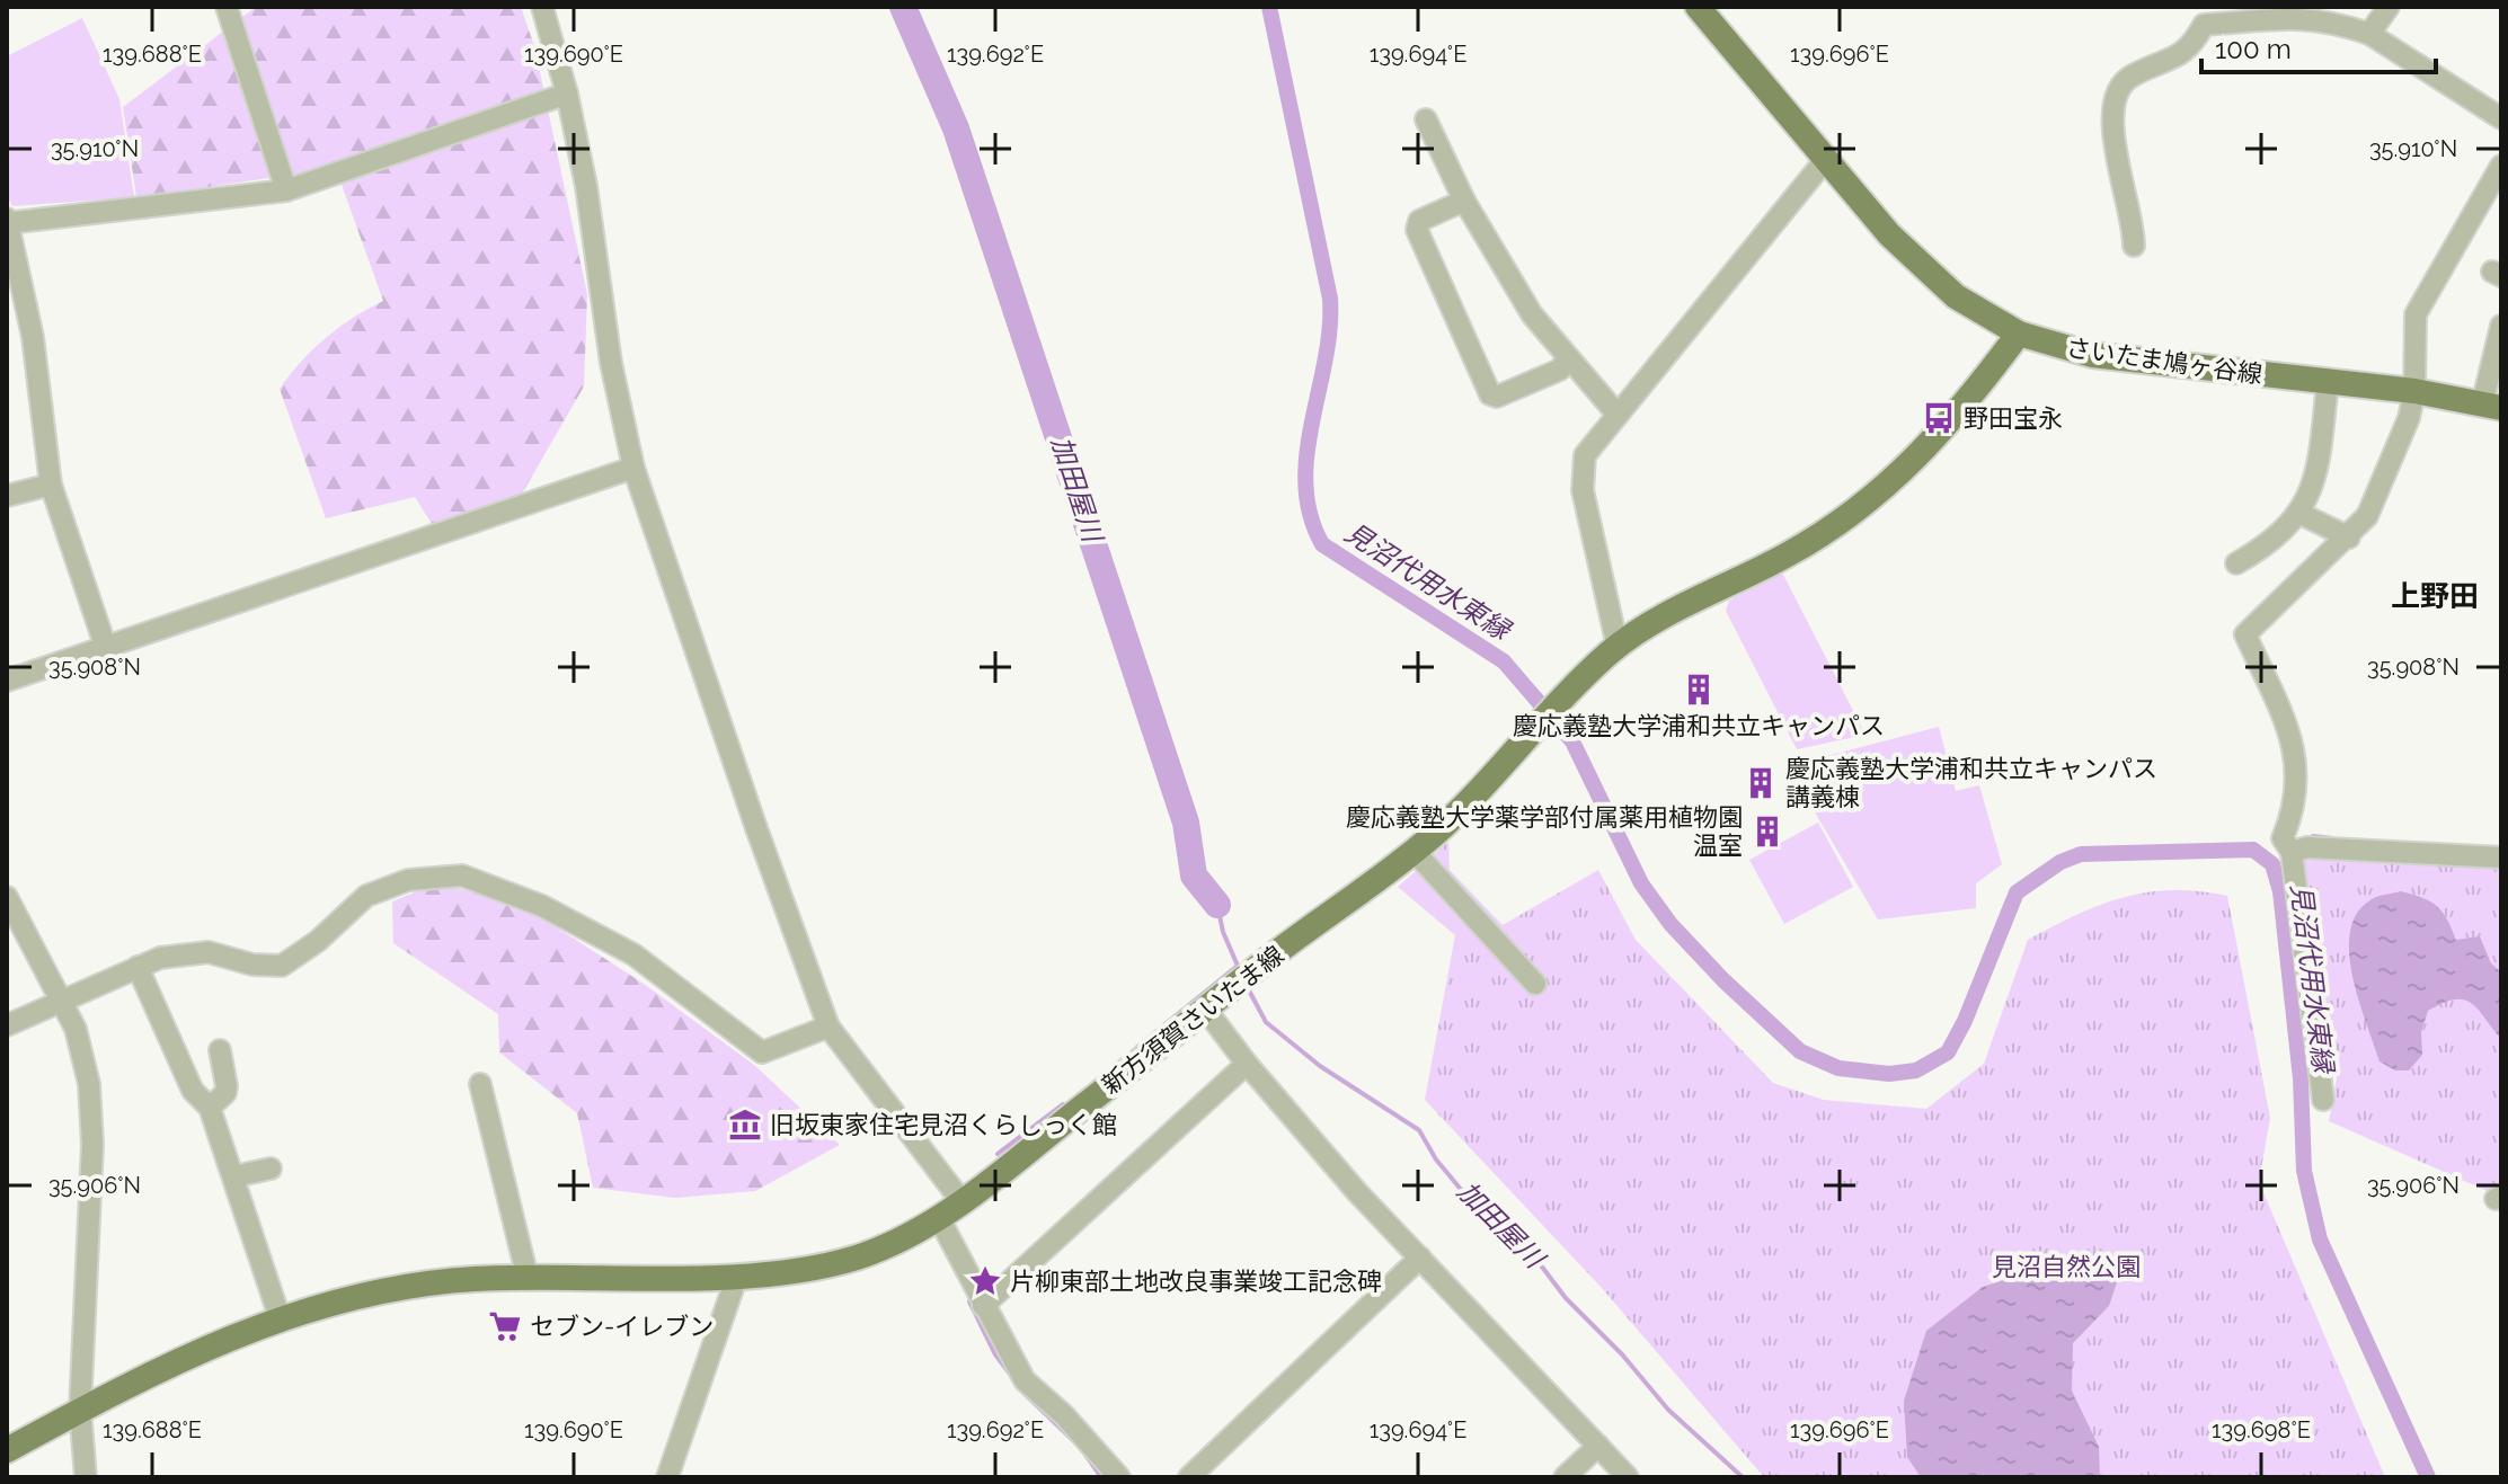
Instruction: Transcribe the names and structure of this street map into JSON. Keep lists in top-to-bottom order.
{
  "streets": {
    "main road": ["さいたま鳩ヶ谷線", "新方須賀さいたま線"]
  },
  "crossings": [
    ["さいたま鳩ヶ谷線", "新方須賀さいたま線"]
  ],
  "districts": ["上野田"],
  "water": ["加田屋川", "見沼代用水東縁"],
  "parks": ["見沼自然公園"],
  "places": {
    "bus stop": ["野田宝永"],
    "building": ["慶応義塾大学浦和共立キャンパス", "慶応義塾大学浦和共立キャンパス 講義棟", "慶応義塾大学薬学部付属薬用植物園 温室"],
    "museum": ["旧坂東家住宅見沼くらしっく館"],
    "place": ["片柳東部土地改良事業竣工記念碑"],
    "supermarket": ["セブン-イレブン"]
  },
  "scale_bar": "100 m",
  "coordinates": [
    "139.688°E",
    "139.690°E",
    "139.692°E",
    "139.694°E",
    "139.696°E",
    "35.910°N",
    "35.908°N",
    "35.906°N",
    "139.698°E"
  ]
}
